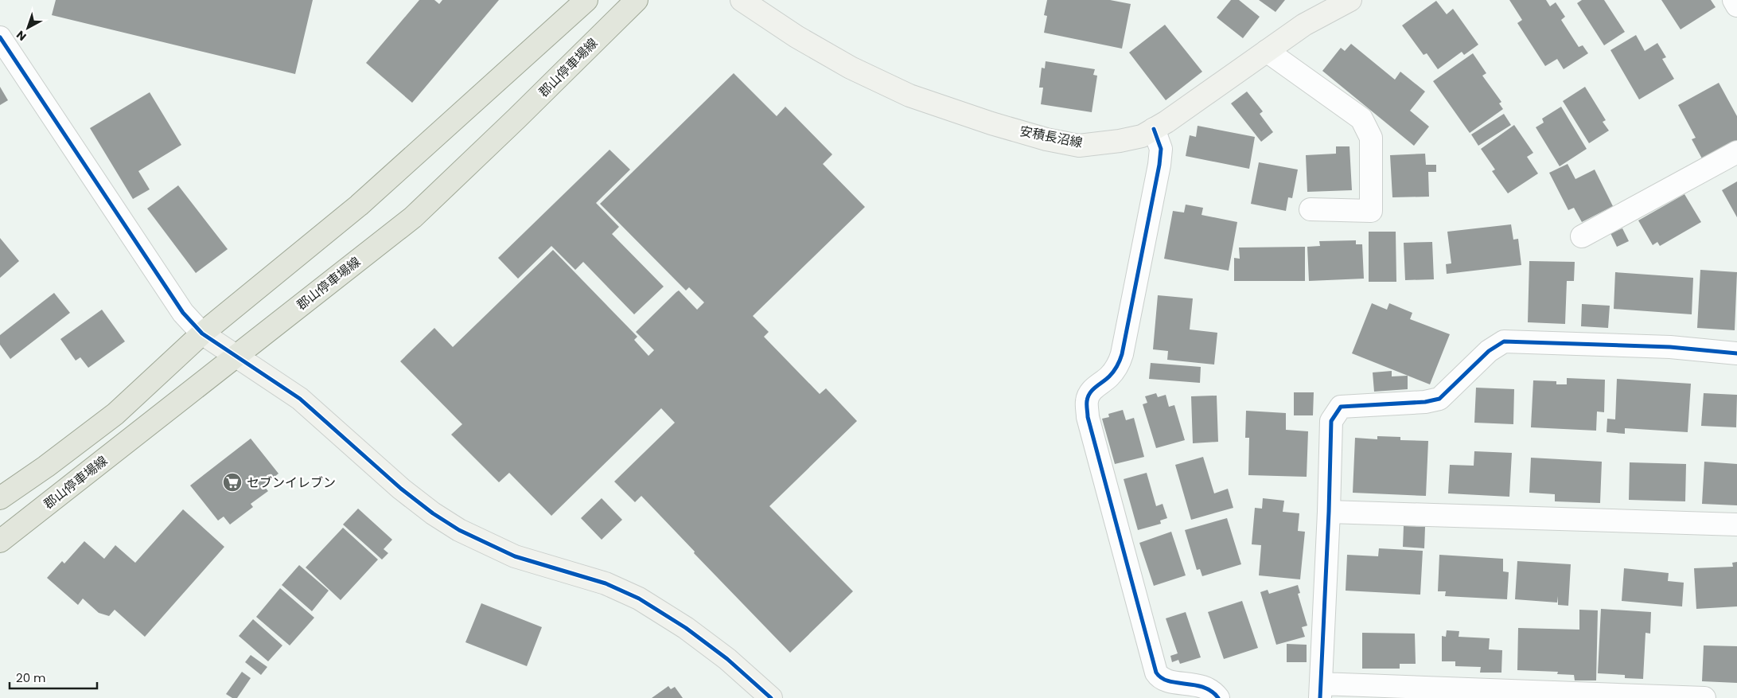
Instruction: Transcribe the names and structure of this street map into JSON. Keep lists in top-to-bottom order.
{
  "streets": {
    "main road": ["郡山停車場線", "安積長沼線"]
  },
  "places": {
    "supermarket": ["セブンイレブン"]
  },
  "scale_bar": "20 m",
  "north": "bottom left"
}
